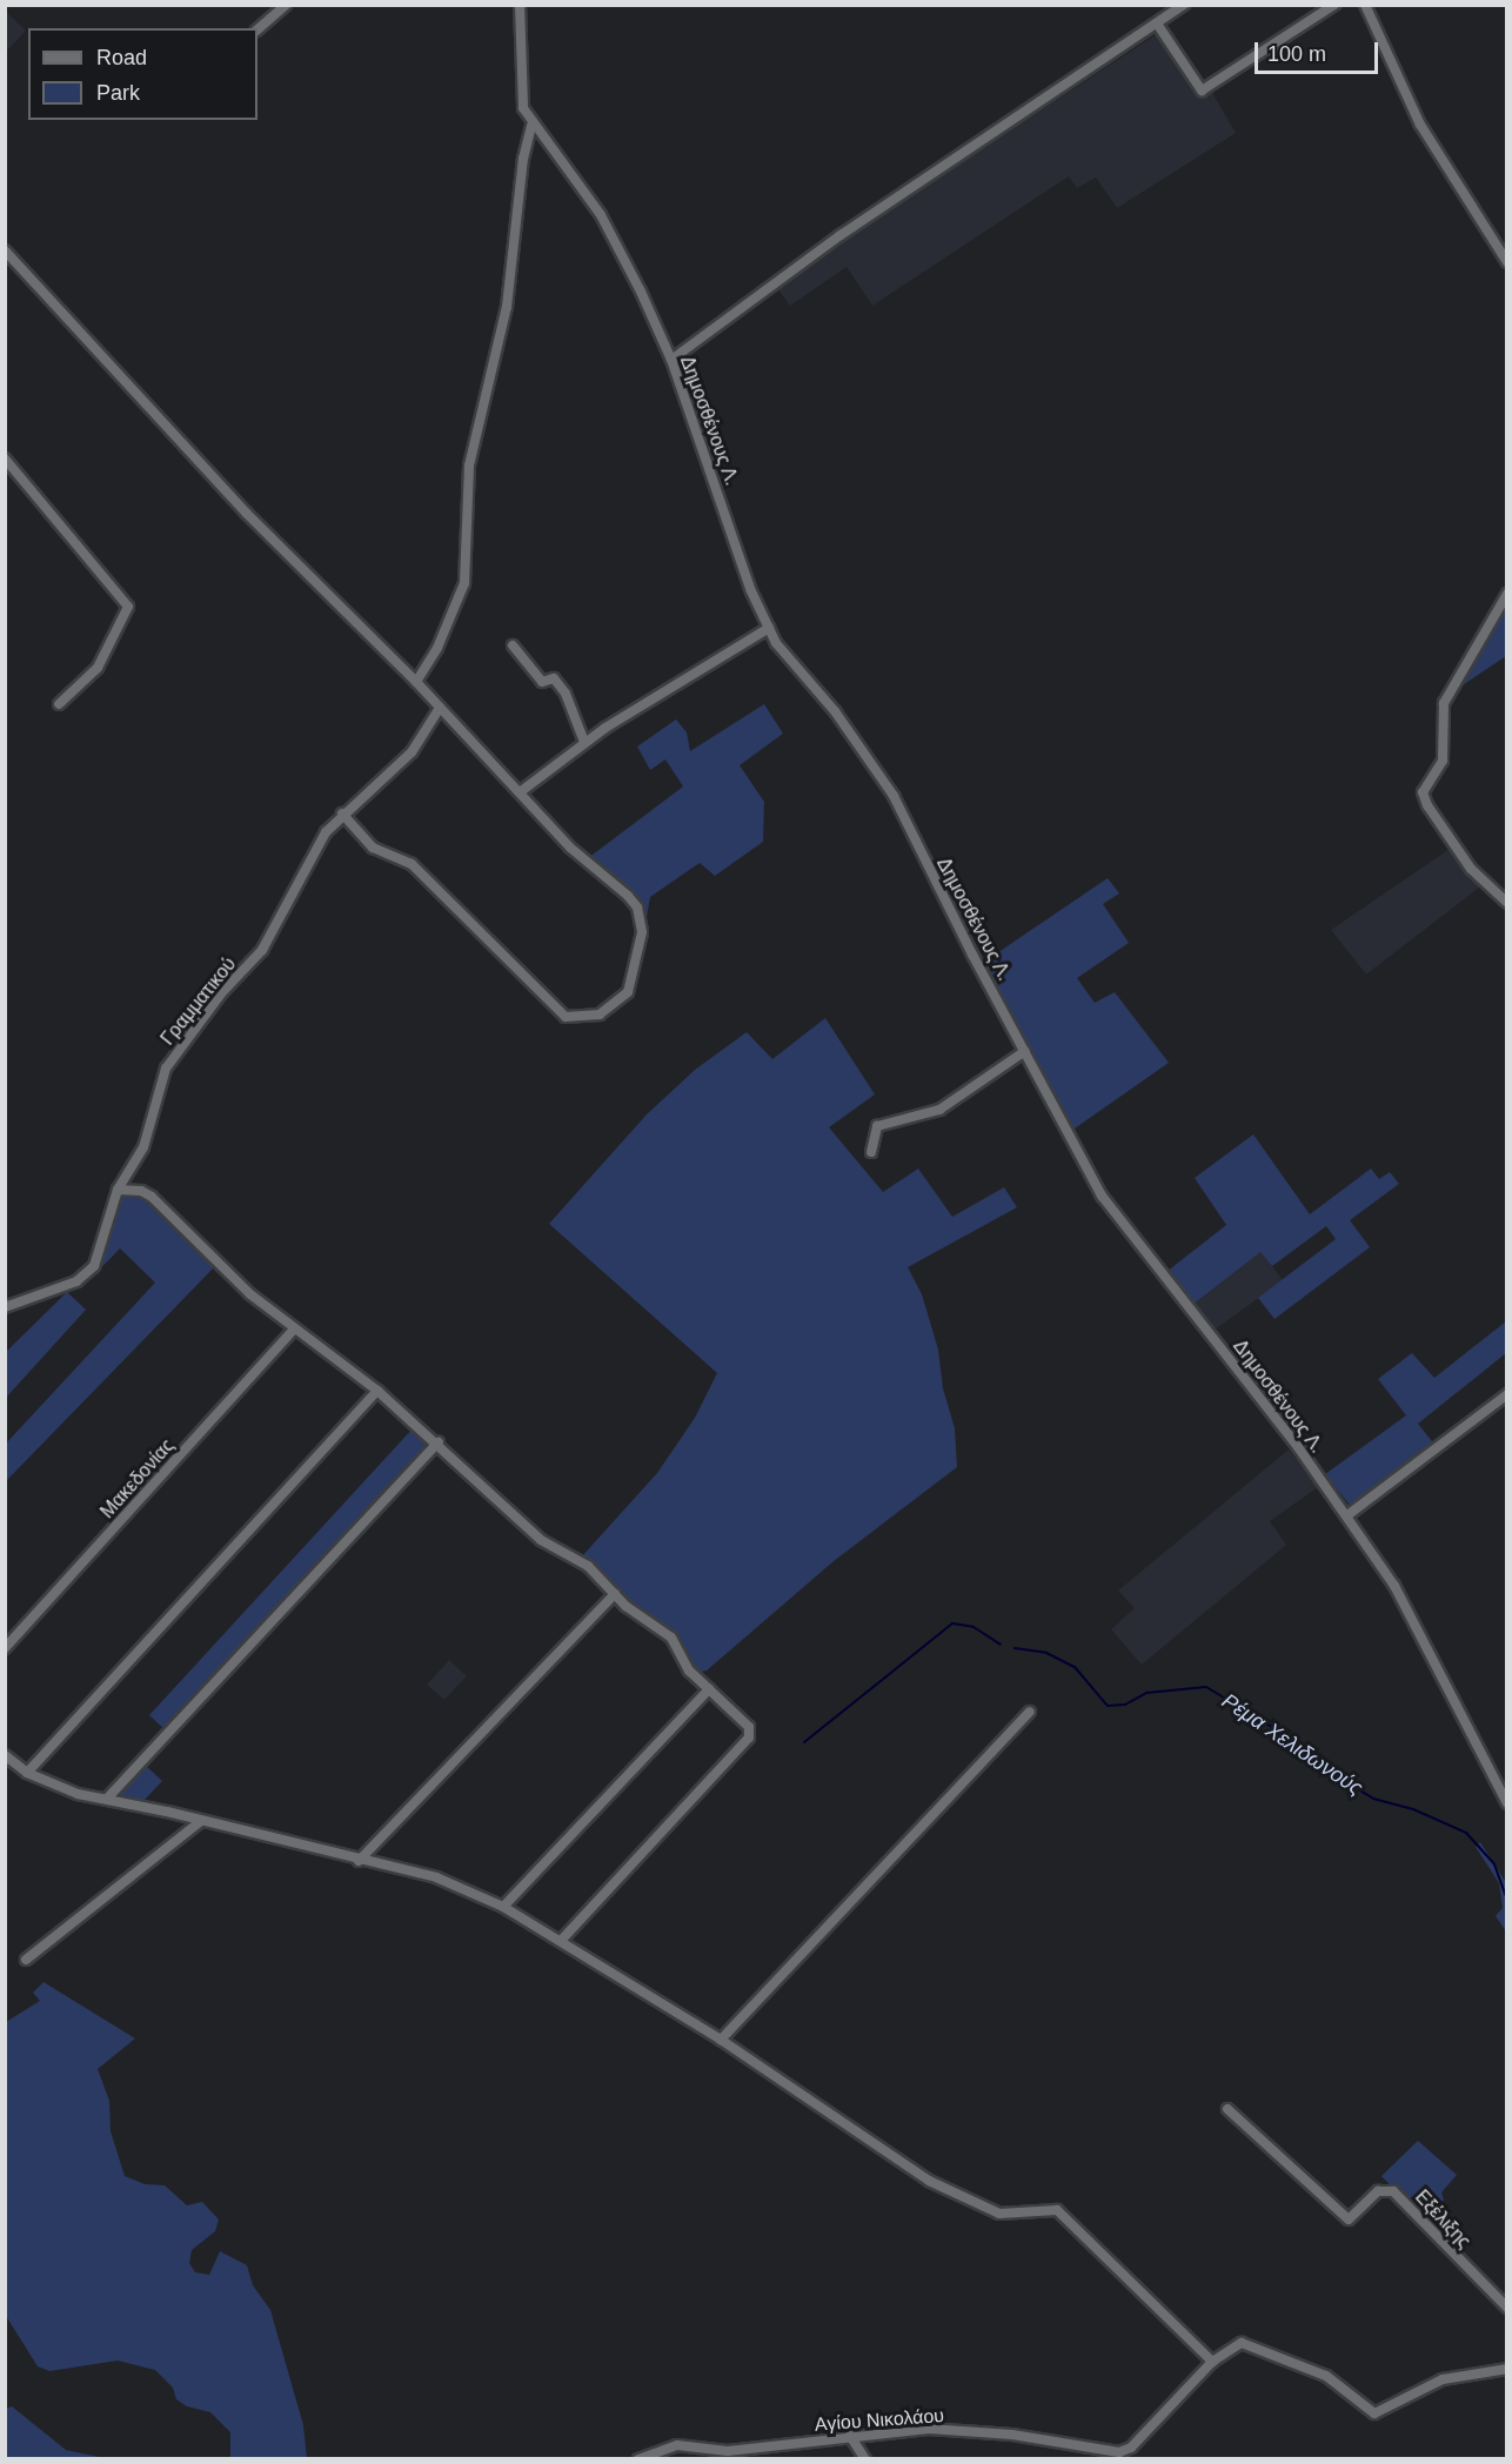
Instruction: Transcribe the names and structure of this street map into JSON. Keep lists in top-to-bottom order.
{
  "streets": {
    "street": [
      "Δημοσθένους Λ.",
      "Γραμματικού",
      "Μακεδονίας",
      "Εξέλιξης",
      "Αγίου Νικολάου"
    ]
  },
  "water": ["Ρέμα Χελιδωνούς"],
  "legend": ["Road", "Park"],
  "scale_bar": "100 m"
}
